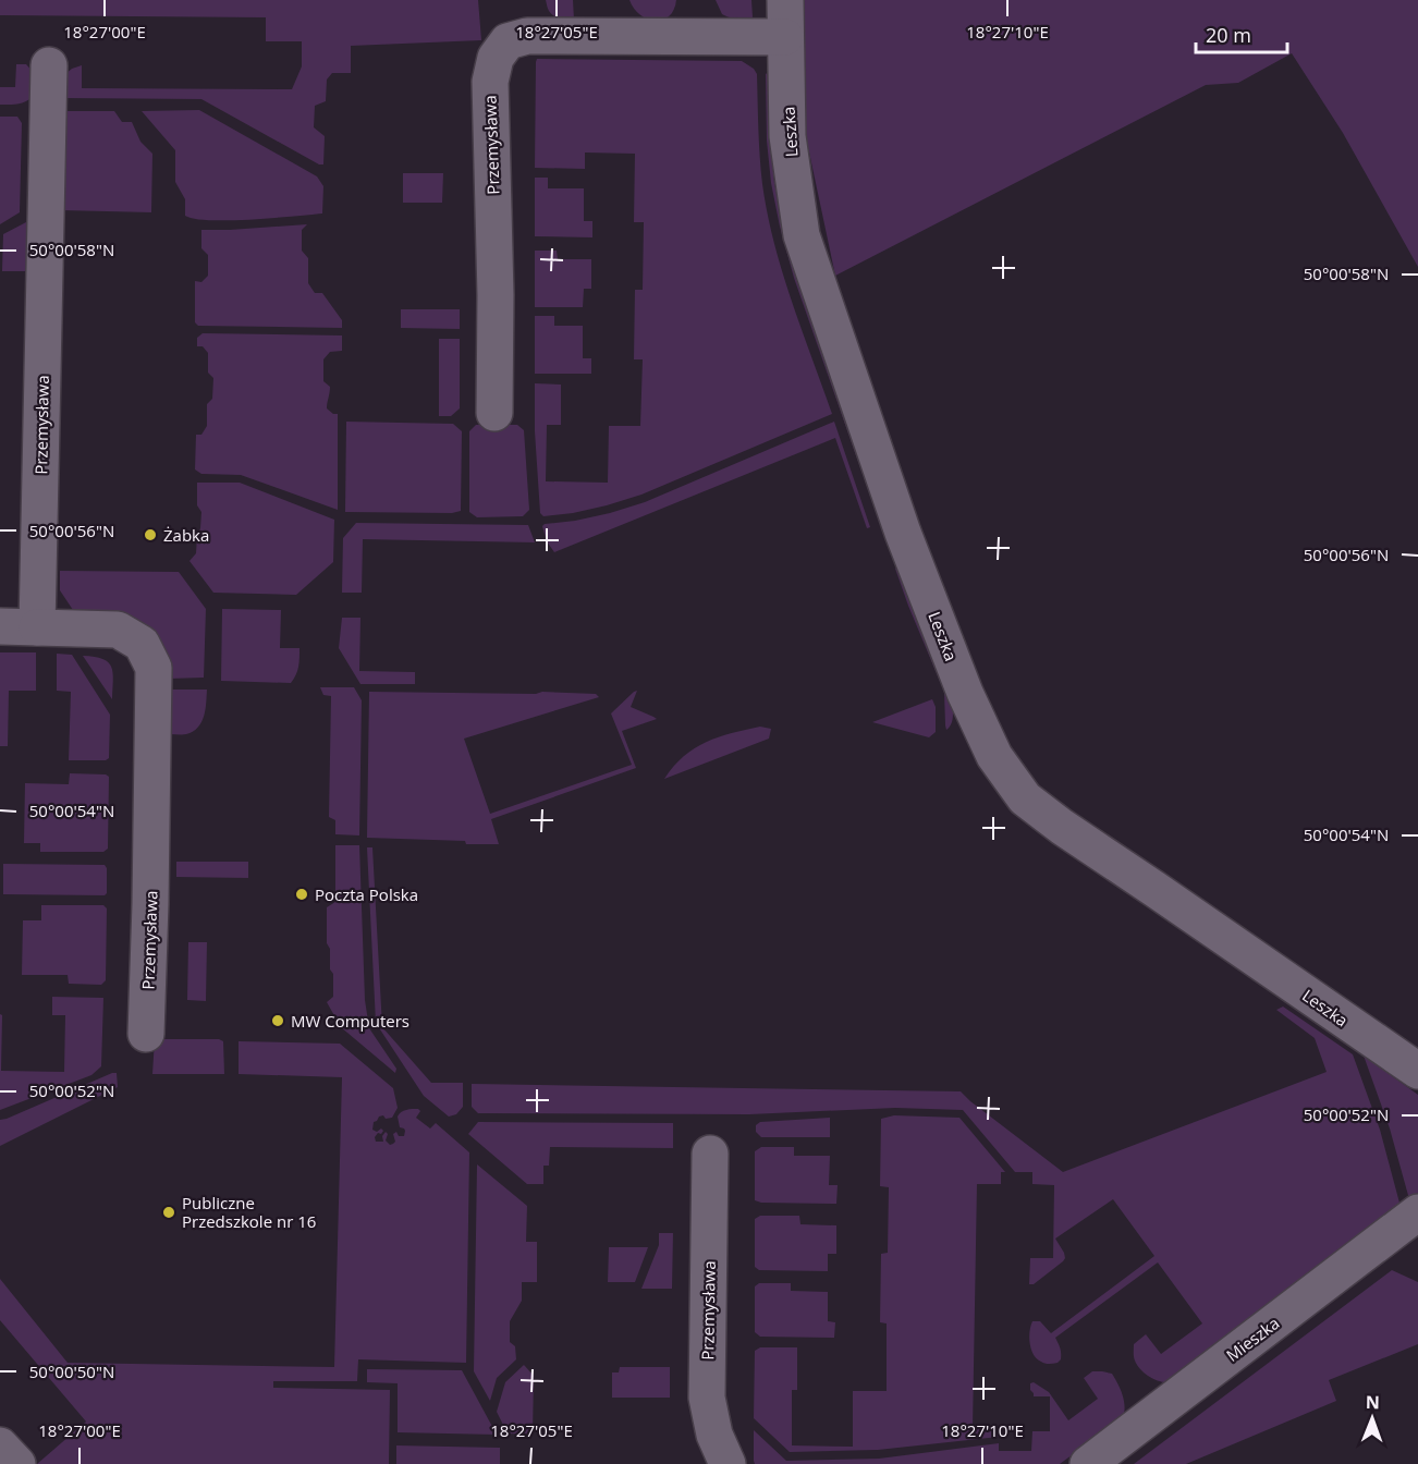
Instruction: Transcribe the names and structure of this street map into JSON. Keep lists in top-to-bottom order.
{
  "streets": {
    "street": ["Leszka", "Przemysława", "Mieszka"]
  },
  "crossings": [
    ["Leszka", "Przemysława"]
  ],
  "places": [
    "Żabka",
    "Poczta Polska",
    "MW Computers",
    "Publiczne Przedszkole nr 16"
  ],
  "scale_bar": "20 m",
  "north": "top",
  "coordinates": [
    "18°27'00\"E",
    "18°27'05\"E",
    "18°27'10\"E",
    "50°00'58\"N",
    "50°00'56\"N",
    "50°00'54\"N",
    "50°00'52\"N",
    "50°00'50\"N"
  ]
}
